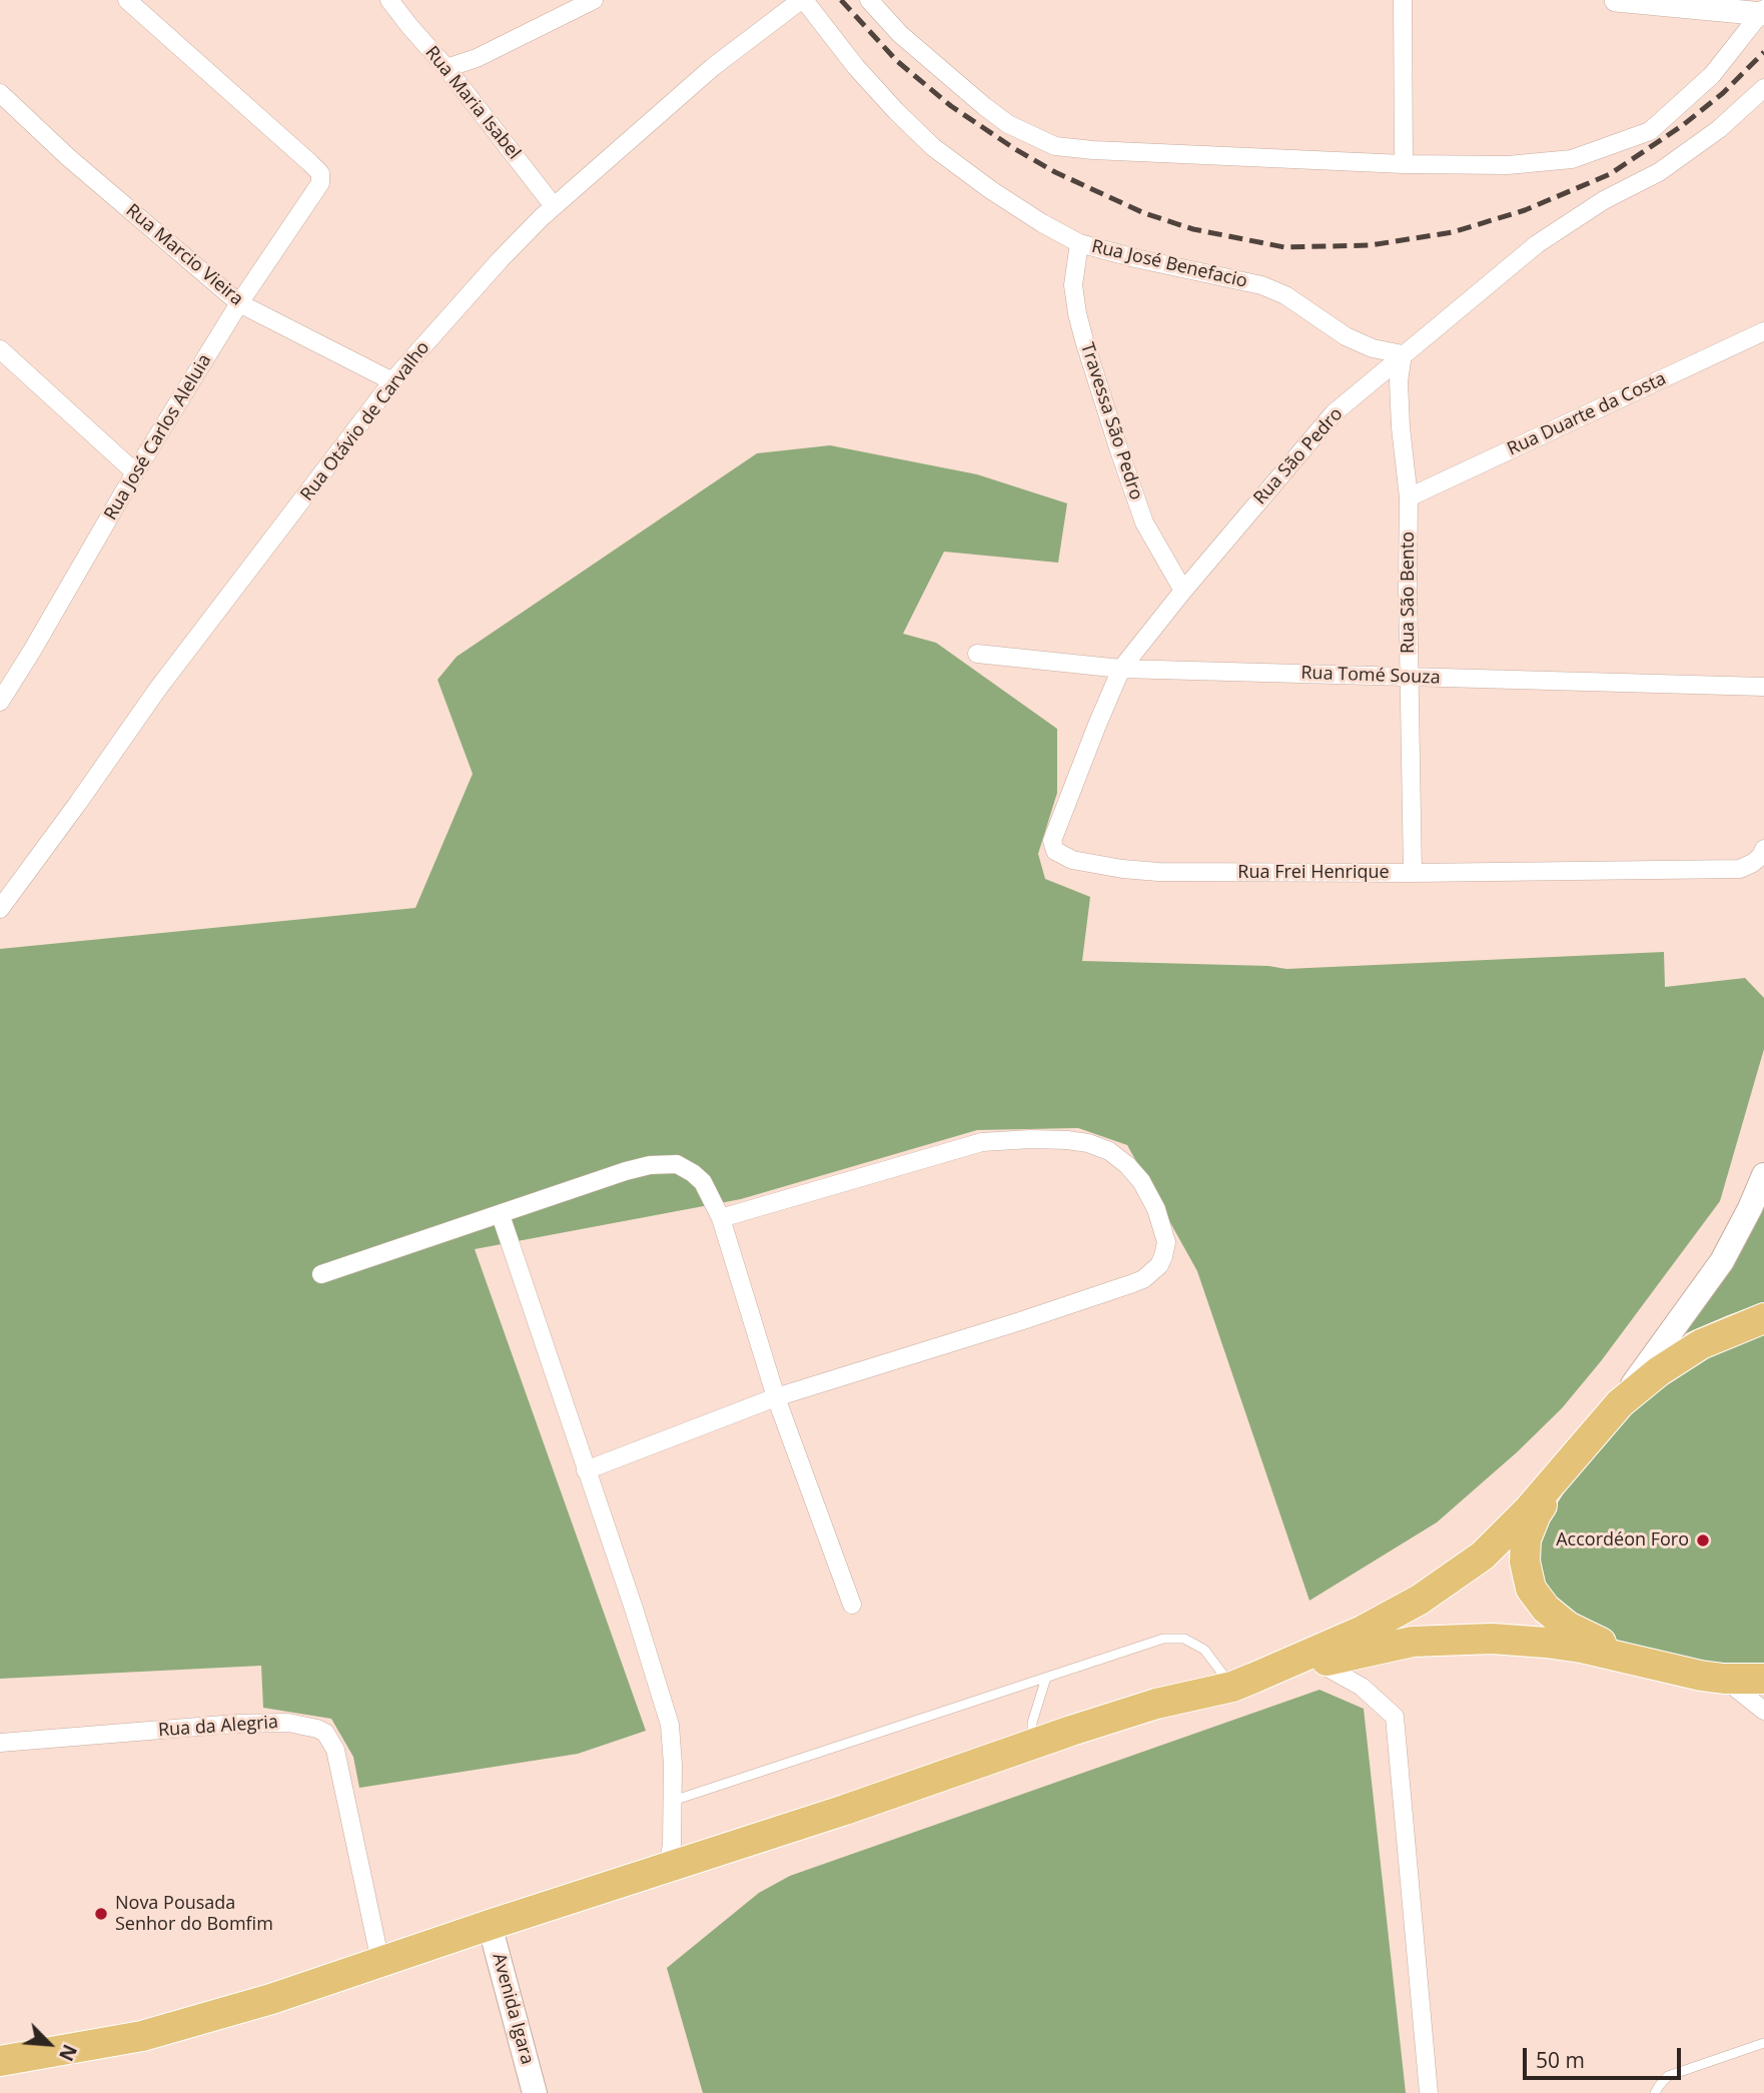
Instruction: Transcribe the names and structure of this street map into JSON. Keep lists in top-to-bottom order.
{
  "streets": {
    "main road": ["Avenida Igara"],
    "street": [
      "Rua Maria Isabel",
      "Rua Marcio Vieira",
      "Rua José Benefacio",
      "Rua Duarte da Costa",
      "Rua Otávio de Carvalho",
      "Travessa São Pedro",
      "Rua José Carlos Aleluia",
      "Rua São Pedro",
      "Rua São Bento",
      "Rua Tomé Souza",
      "Rua Frei Henrique",
      "Rua da Alegria"
    ]
  },
  "crossings": [
    ["Rua Maria Isabel", "Rua Otávio de Carvalho"],
    ["Rua Marcio Vieira", "Rua Otávio de Carvalho"],
    ["Rua Marcio Vieira", "Rua José Carlos Aleluia"],
    ["Rua José Benefacio", "Rua Otávio de Carvalho"],
    ["Rua José Benefacio", "Travessa São Pedro"],
    ["Rua José Benefacio", "Rua São Pedro"],
    ["Rua José Benefacio", "Rua São Bento"],
    ["Rua Duarte da Costa", "Rua São Bento"],
    ["Travessa São Pedro", "Rua São Pedro"],
    ["Rua São Pedro", "Rua São Bento"],
    ["Rua São Pedro", "Rua Tomé Souza"],
    ["Rua São Pedro", "Rua Frei Henrique"],
    ["Rua São Bento", "Rua Tomé Souza"],
    ["Rua São Bento", "Rua Frei Henrique"],
    ["Rua Tomé Souza", "Rua Frei Henrique"]
  ],
  "places": ["Accordéon Foro", "Nova Pousada Senhor do Bomfim"],
  "scale_bar": "50 m",
  "north": "bottom right"
}
